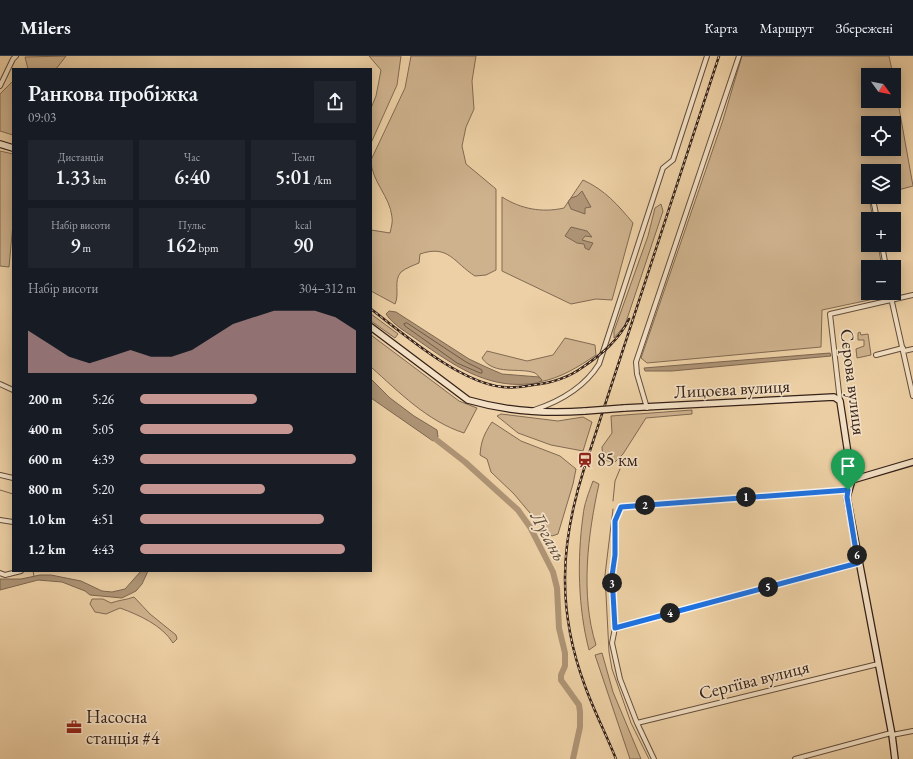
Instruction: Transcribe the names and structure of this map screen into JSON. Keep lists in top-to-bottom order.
{
  "streets": {
    "street": ["Сєрова вулиця", "Лицоєва вулиця", "Сергіїва вулиця"]
  },
  "crossings": [
    ["Сєрова вулиця", "Лицоєва вулиця"]
  ],
  "water": ["Лугань"],
  "places": {
    "station": ["85 км"],
    "office": ["Насосна станція #4"]
  },
  "north": "bottom right",
  "page": {
    "header": "Milers",
    "nav": ["Карта", "Маршрут", "Збережені"],
    "map_buttons": ["+", "−"],
    "heading": ["Ранкова пробіжка", "09:03"],
    "stats": [
      ["Дистанція", "1.33 km"],
      ["Час", "6:40"],
      ["Темп", "5:01 /km"],
      ["Набір висоти", "9 m"],
      ["Пульс", "162 bpm"],
      ["kcal", "90"]
    ],
    "chart": ["Набір висоти", "304–312 m"],
    "list": [
      {
        "name": "200 m",
        "note": "5:26"
      },
      {
        "name": "400 m",
        "note": "5:05"
      },
      {
        "name": "600 m",
        "note": "4:39"
      },
      {
        "name": "800 m",
        "note": "5:20"
      },
      {
        "name": "1.0 km",
        "note": "4:51"
      },
      {
        "name": "1.2 km",
        "note": "4:43"
      }
    ],
    "pins": [
      "1",
      "2",
      "6",
      "3",
      "5",
      "4"
    ]
  }
}
